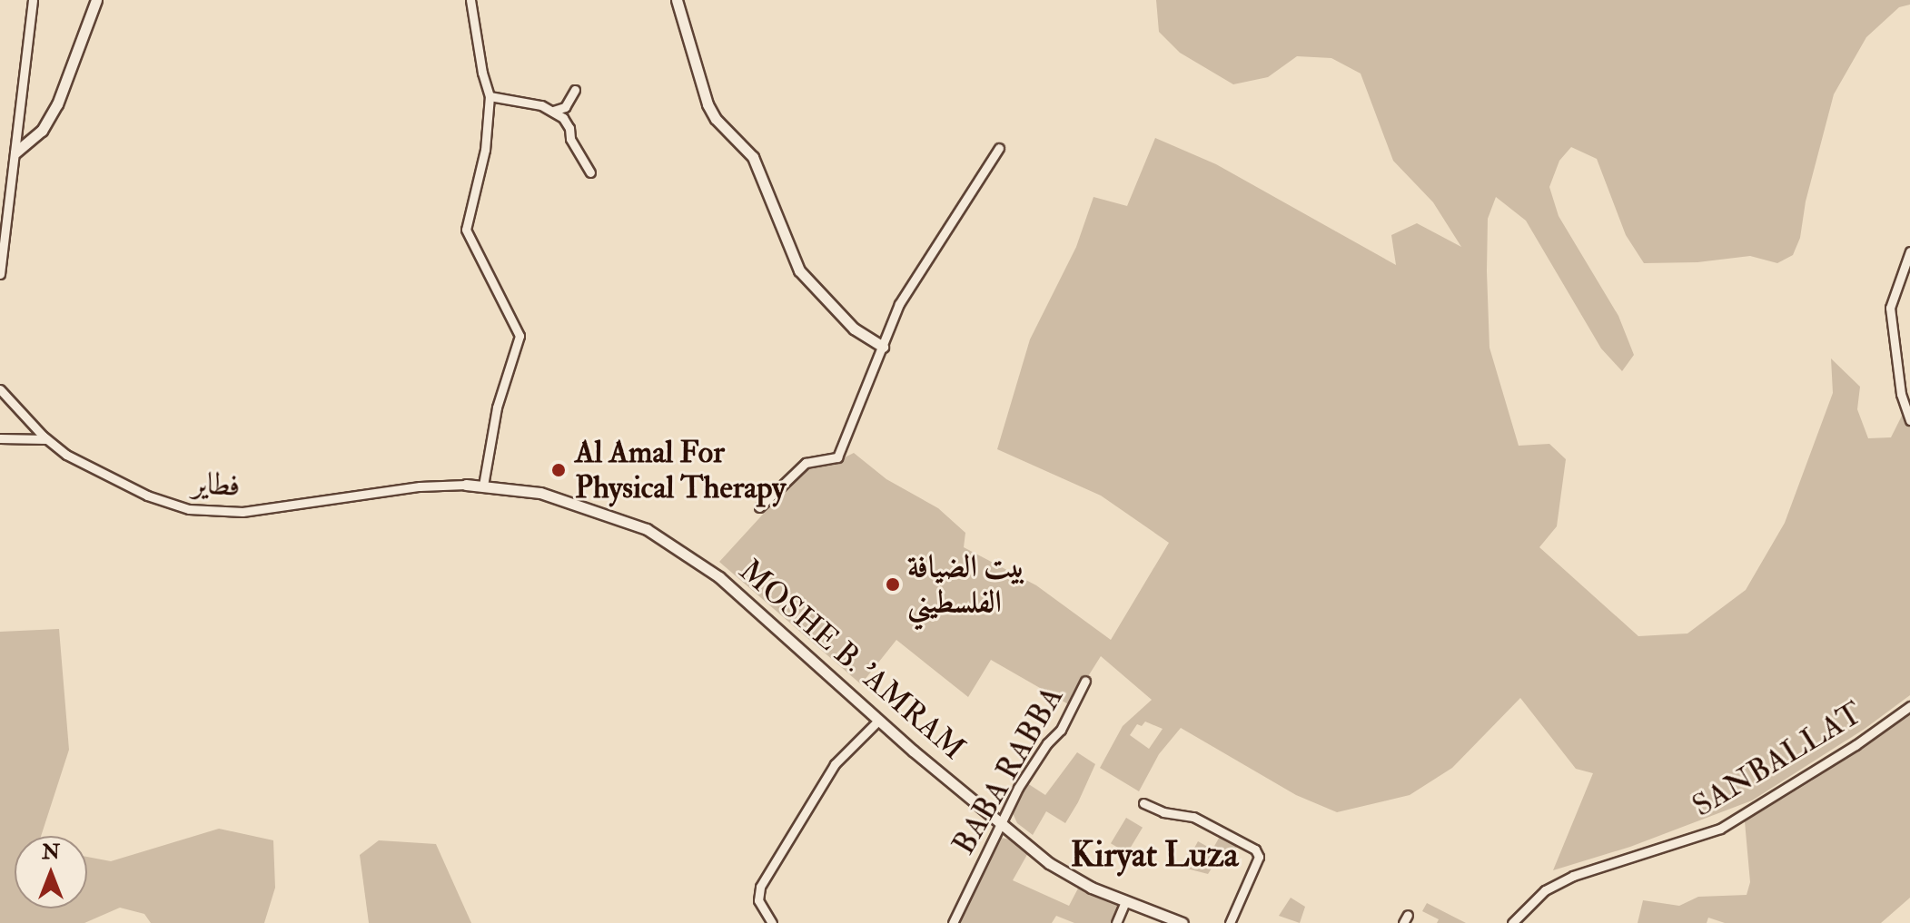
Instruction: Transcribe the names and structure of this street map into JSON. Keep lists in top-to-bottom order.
{
  "streets": {
    "street": [
      "فطاير",
      "MOSHE B. 'AMRAM",
      "SANBALLAT",
      "BABA RABBA"
    ]
  },
  "crossings": [
    ["فطاير", "MOSHE B. 'AMRAM"],
    ["MOSHE B. 'AMRAM", "BABA RABBA"]
  ],
  "districts": ["Kiryat Luza"],
  "places": ["Al Amal For Physical Therapy", "بيت الضيافة الفلسطيني"],
  "north": "top"
}
